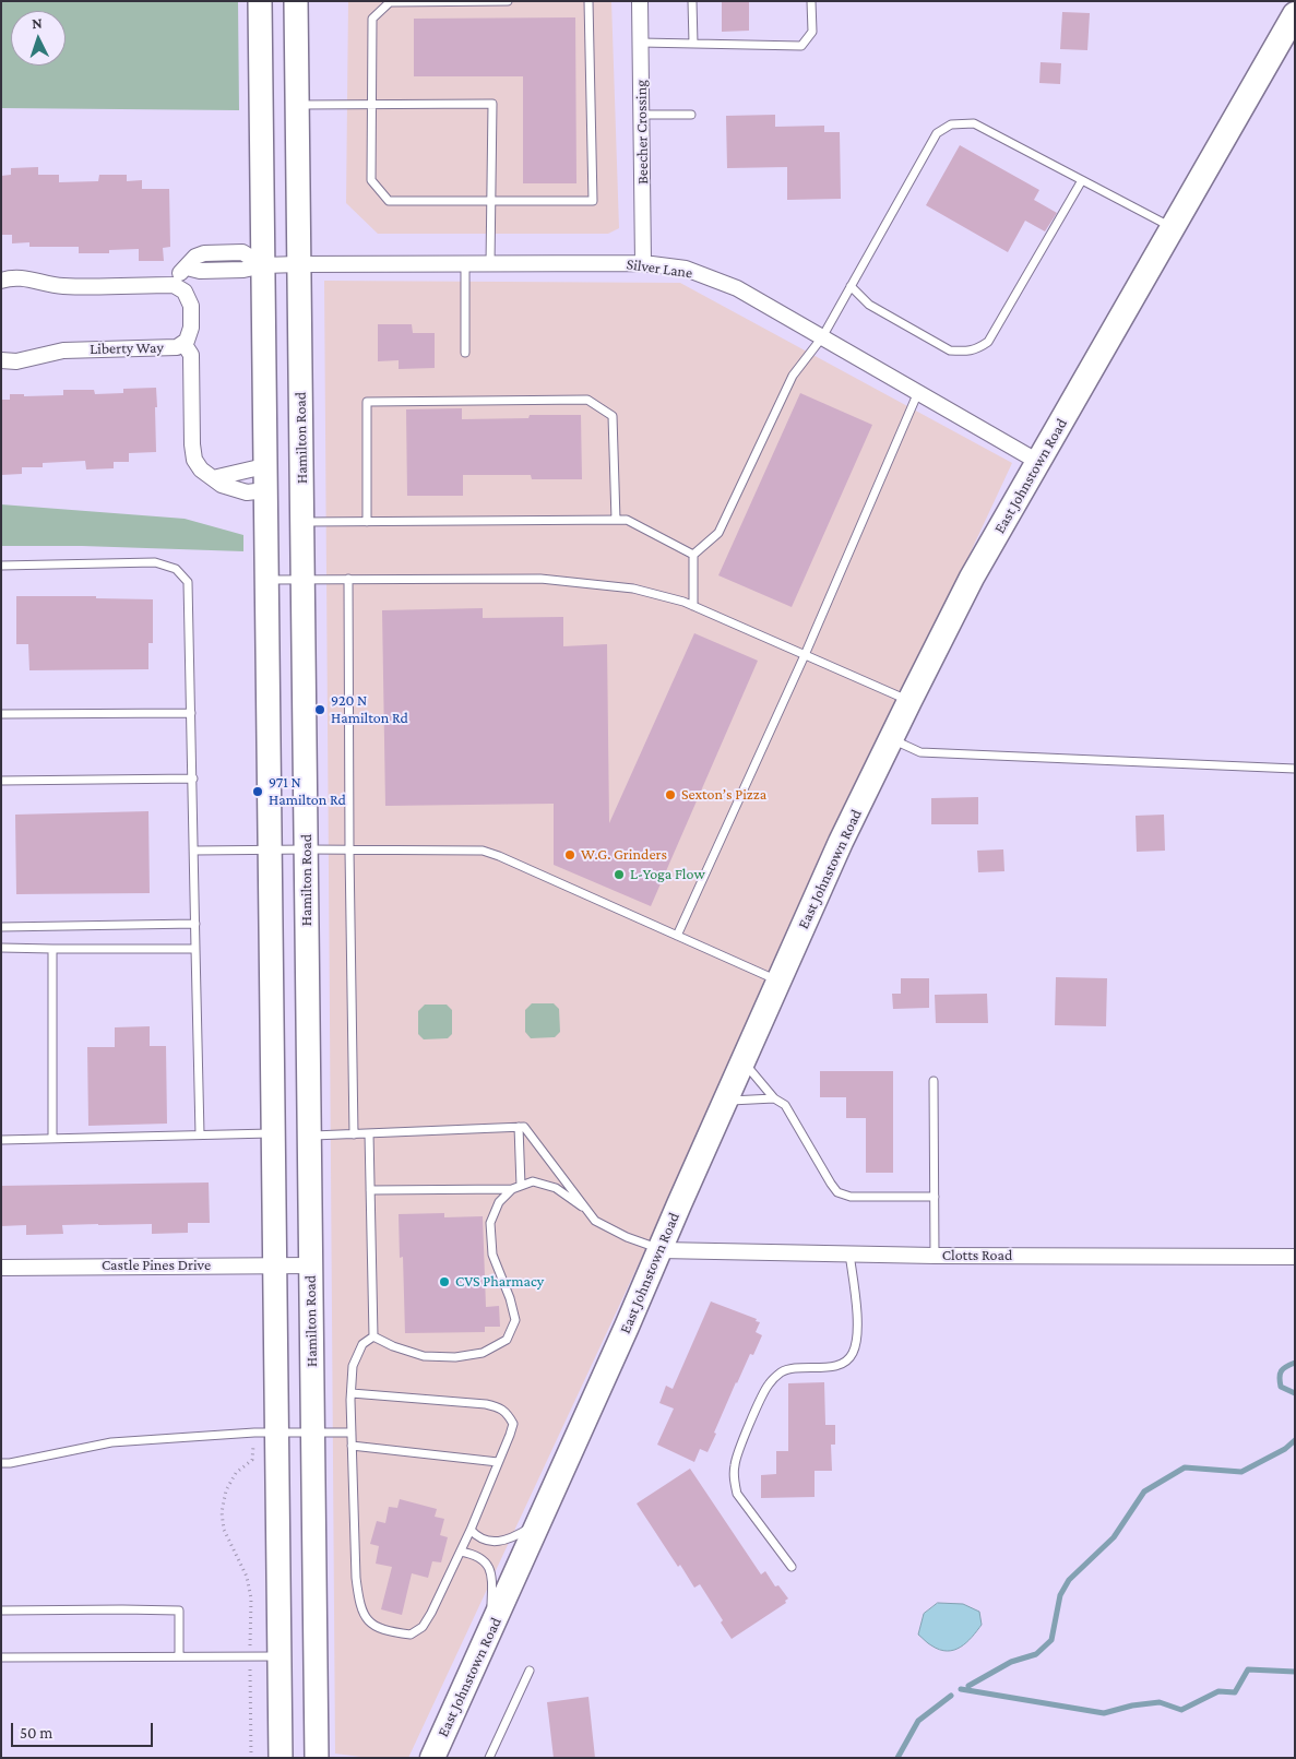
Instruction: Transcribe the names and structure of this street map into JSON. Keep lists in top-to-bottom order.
{
  "streets": {
    "highway": ["East Johnstown Road"],
    "main road": ["Hamilton Road"],
    "street": [
      "Beecher Crossing",
      "Silver Lane",
      "Liberty Way",
      "Clotts Road",
      "Castle Pines Drive"
    ]
  },
  "crossings": [
    ["Beecher Crossing", "Silver Lane"],
    ["Silver Lane", "Hamilton Road"],
    ["Silver Lane", "East Johnstown Road"],
    ["Hamilton Road", "Castle Pines Drive"],
    ["East Johnstown Road", "Clotts Road"]
  ],
  "places": [
    "920 N Hamilton Rd",
    "971 N Hamilton Rd",
    "Sexton’s Pizza",
    "W.G. Grinders",
    "L-Yoga Flow",
    "CVS Pharmacy"
  ],
  "scale_bar": "50 m",
  "north": "top"
}
